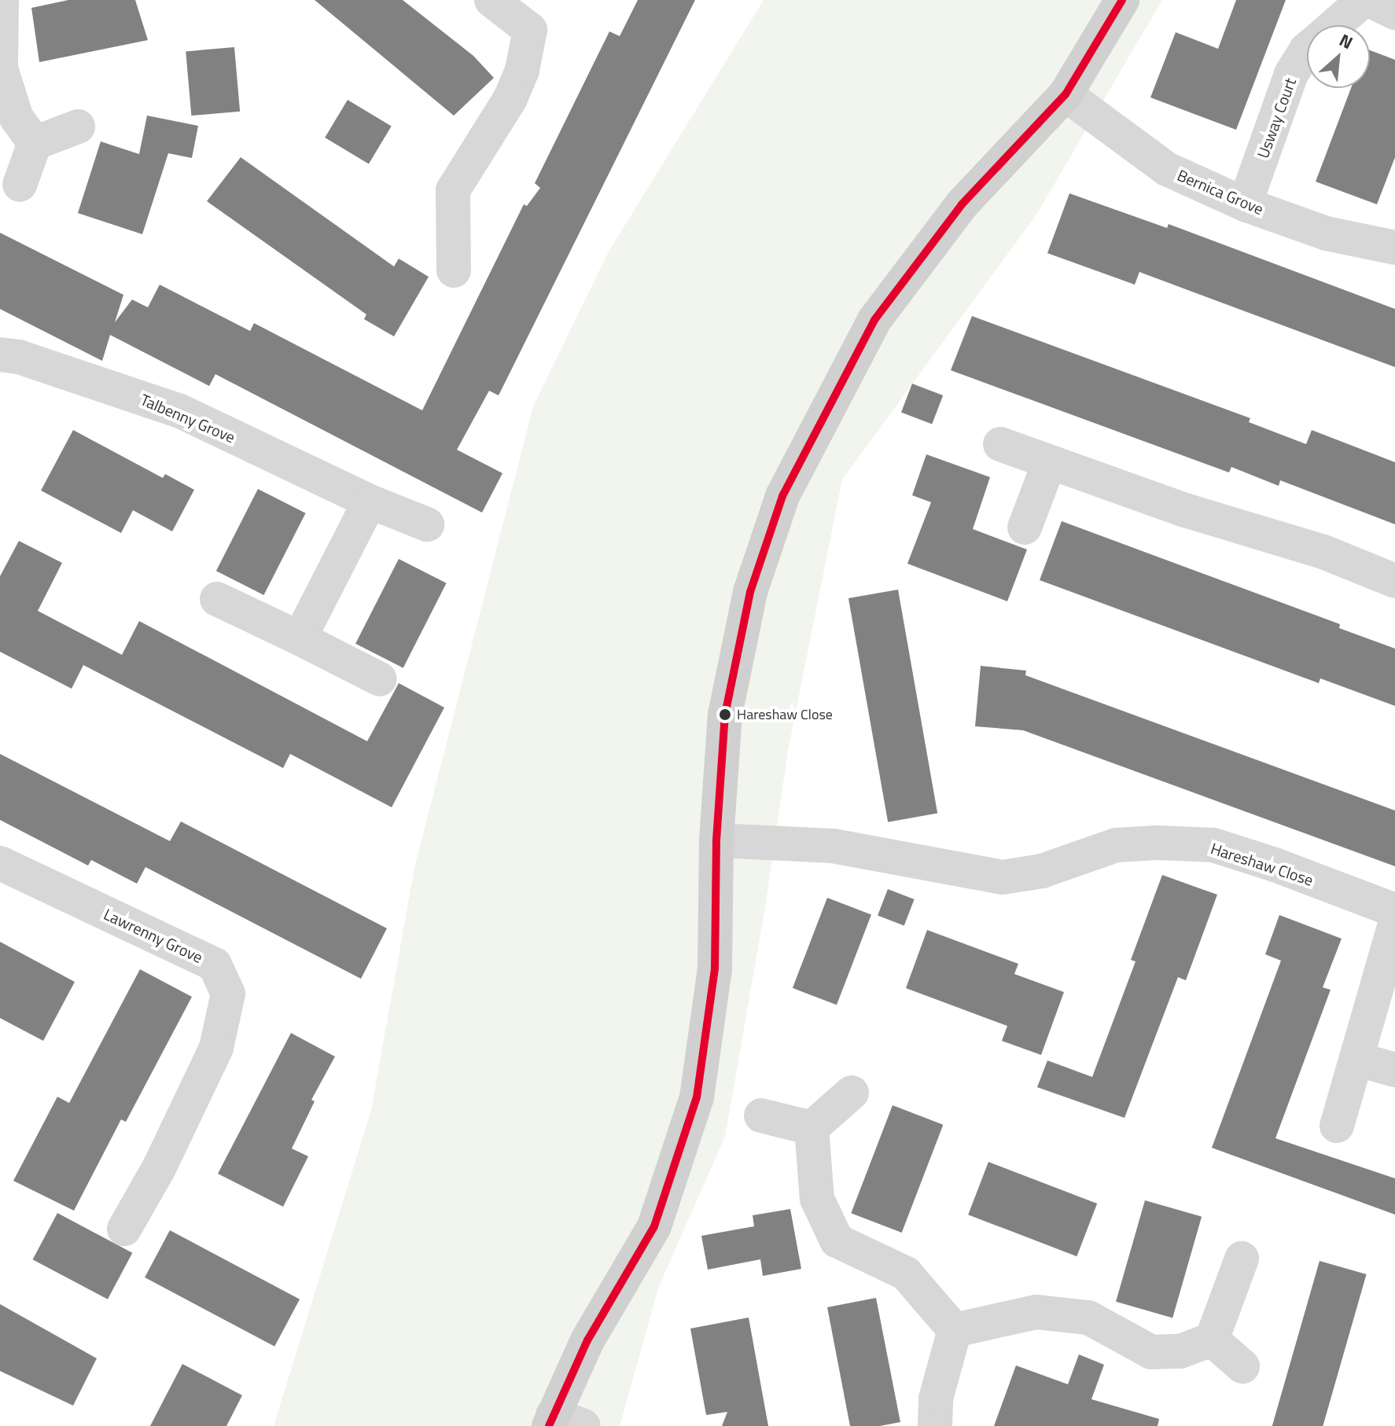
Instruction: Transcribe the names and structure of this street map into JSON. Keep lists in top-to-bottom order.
{
  "streets": {
    "street": [
      "Usway Court",
      "Bernica Grove",
      "Talbenny Grove",
      "Hareshaw Close",
      "Lawrenny Grove"
    ]
  },
  "crossings": [
    ["Usway Court", "Bernica Grove"]
  ],
  "places": ["Hareshaw Close"],
  "north": "top right"
}
